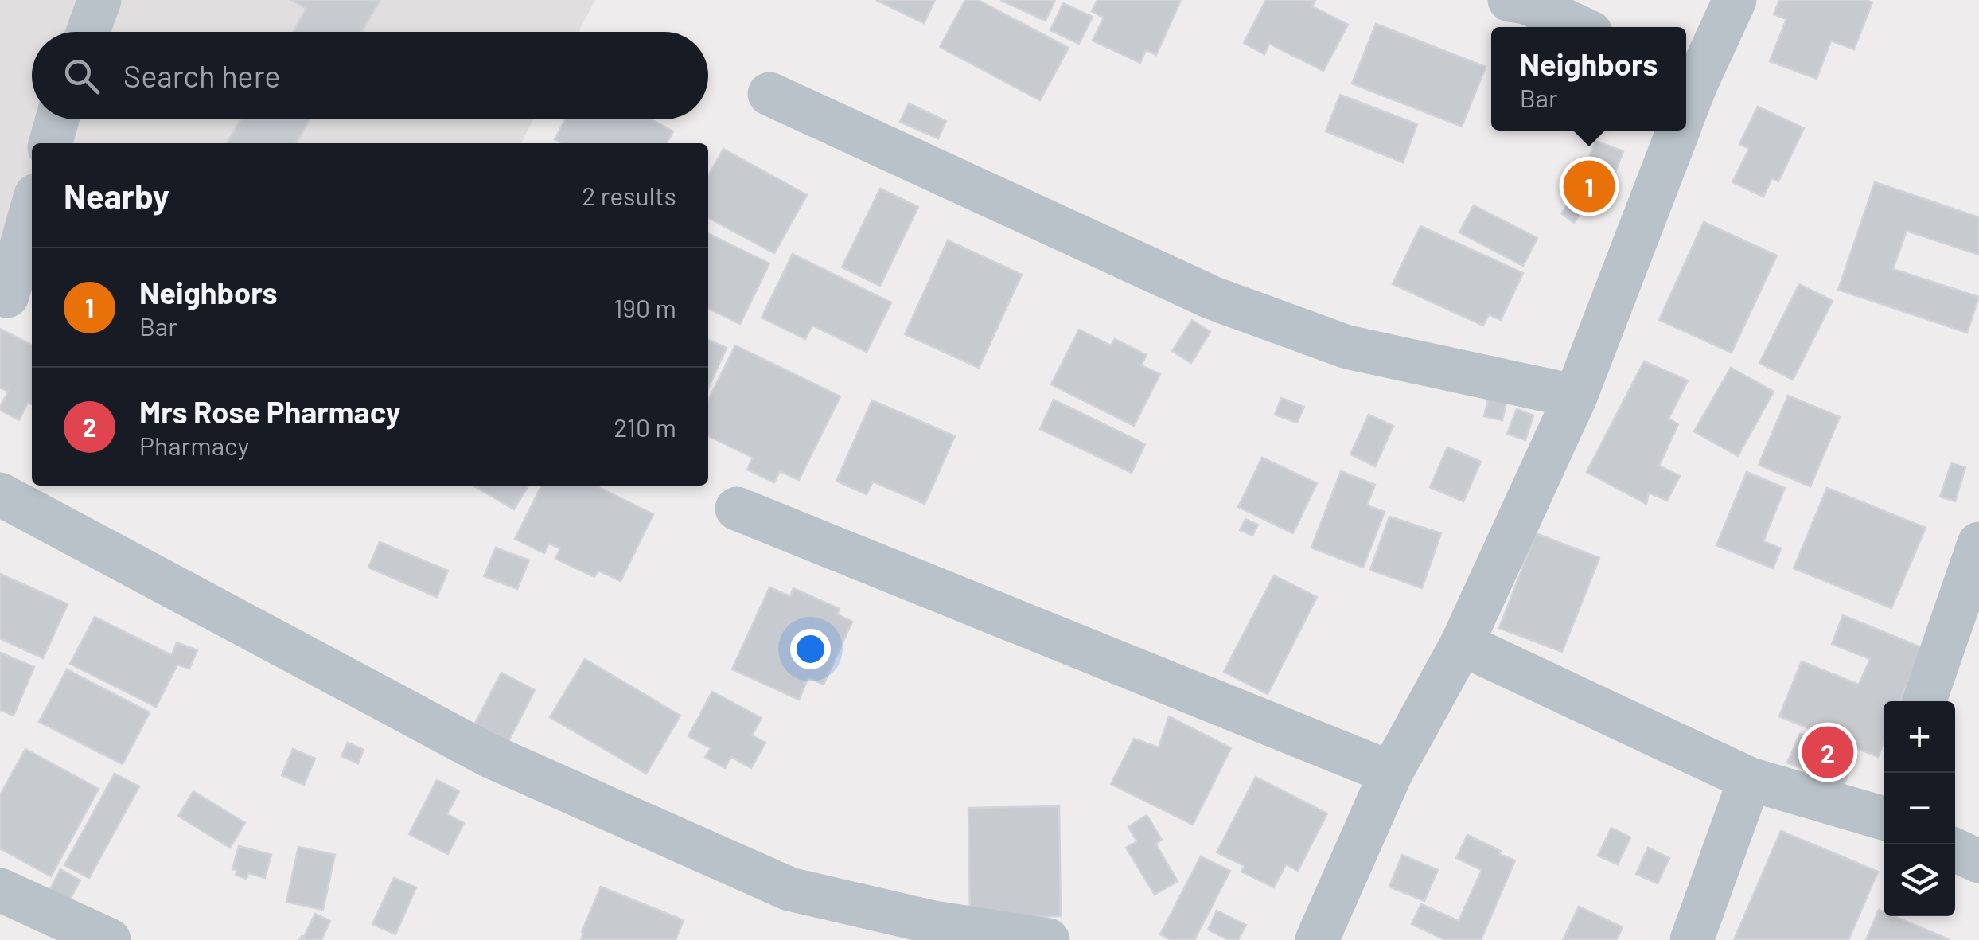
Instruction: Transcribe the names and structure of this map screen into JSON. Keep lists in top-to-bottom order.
{
  "page": {
    "popup": ["Neighbors", "Bar"],
    "search": "Search here",
    "heading": ["Nearby", "2 results"],
    "pins": ["1", "2"],
    "list": [
      {
        "mark": "1",
        "name": "Neighbors",
        "note": "Bar",
        "value": "190 m"
      },
      {
        "mark": "2",
        "name": "Mrs Rose Pharmacy",
        "note": "Pharmacy",
        "value": "210 m"
      }
    ],
    "map_buttons": ["+", "−"]
  }
}
